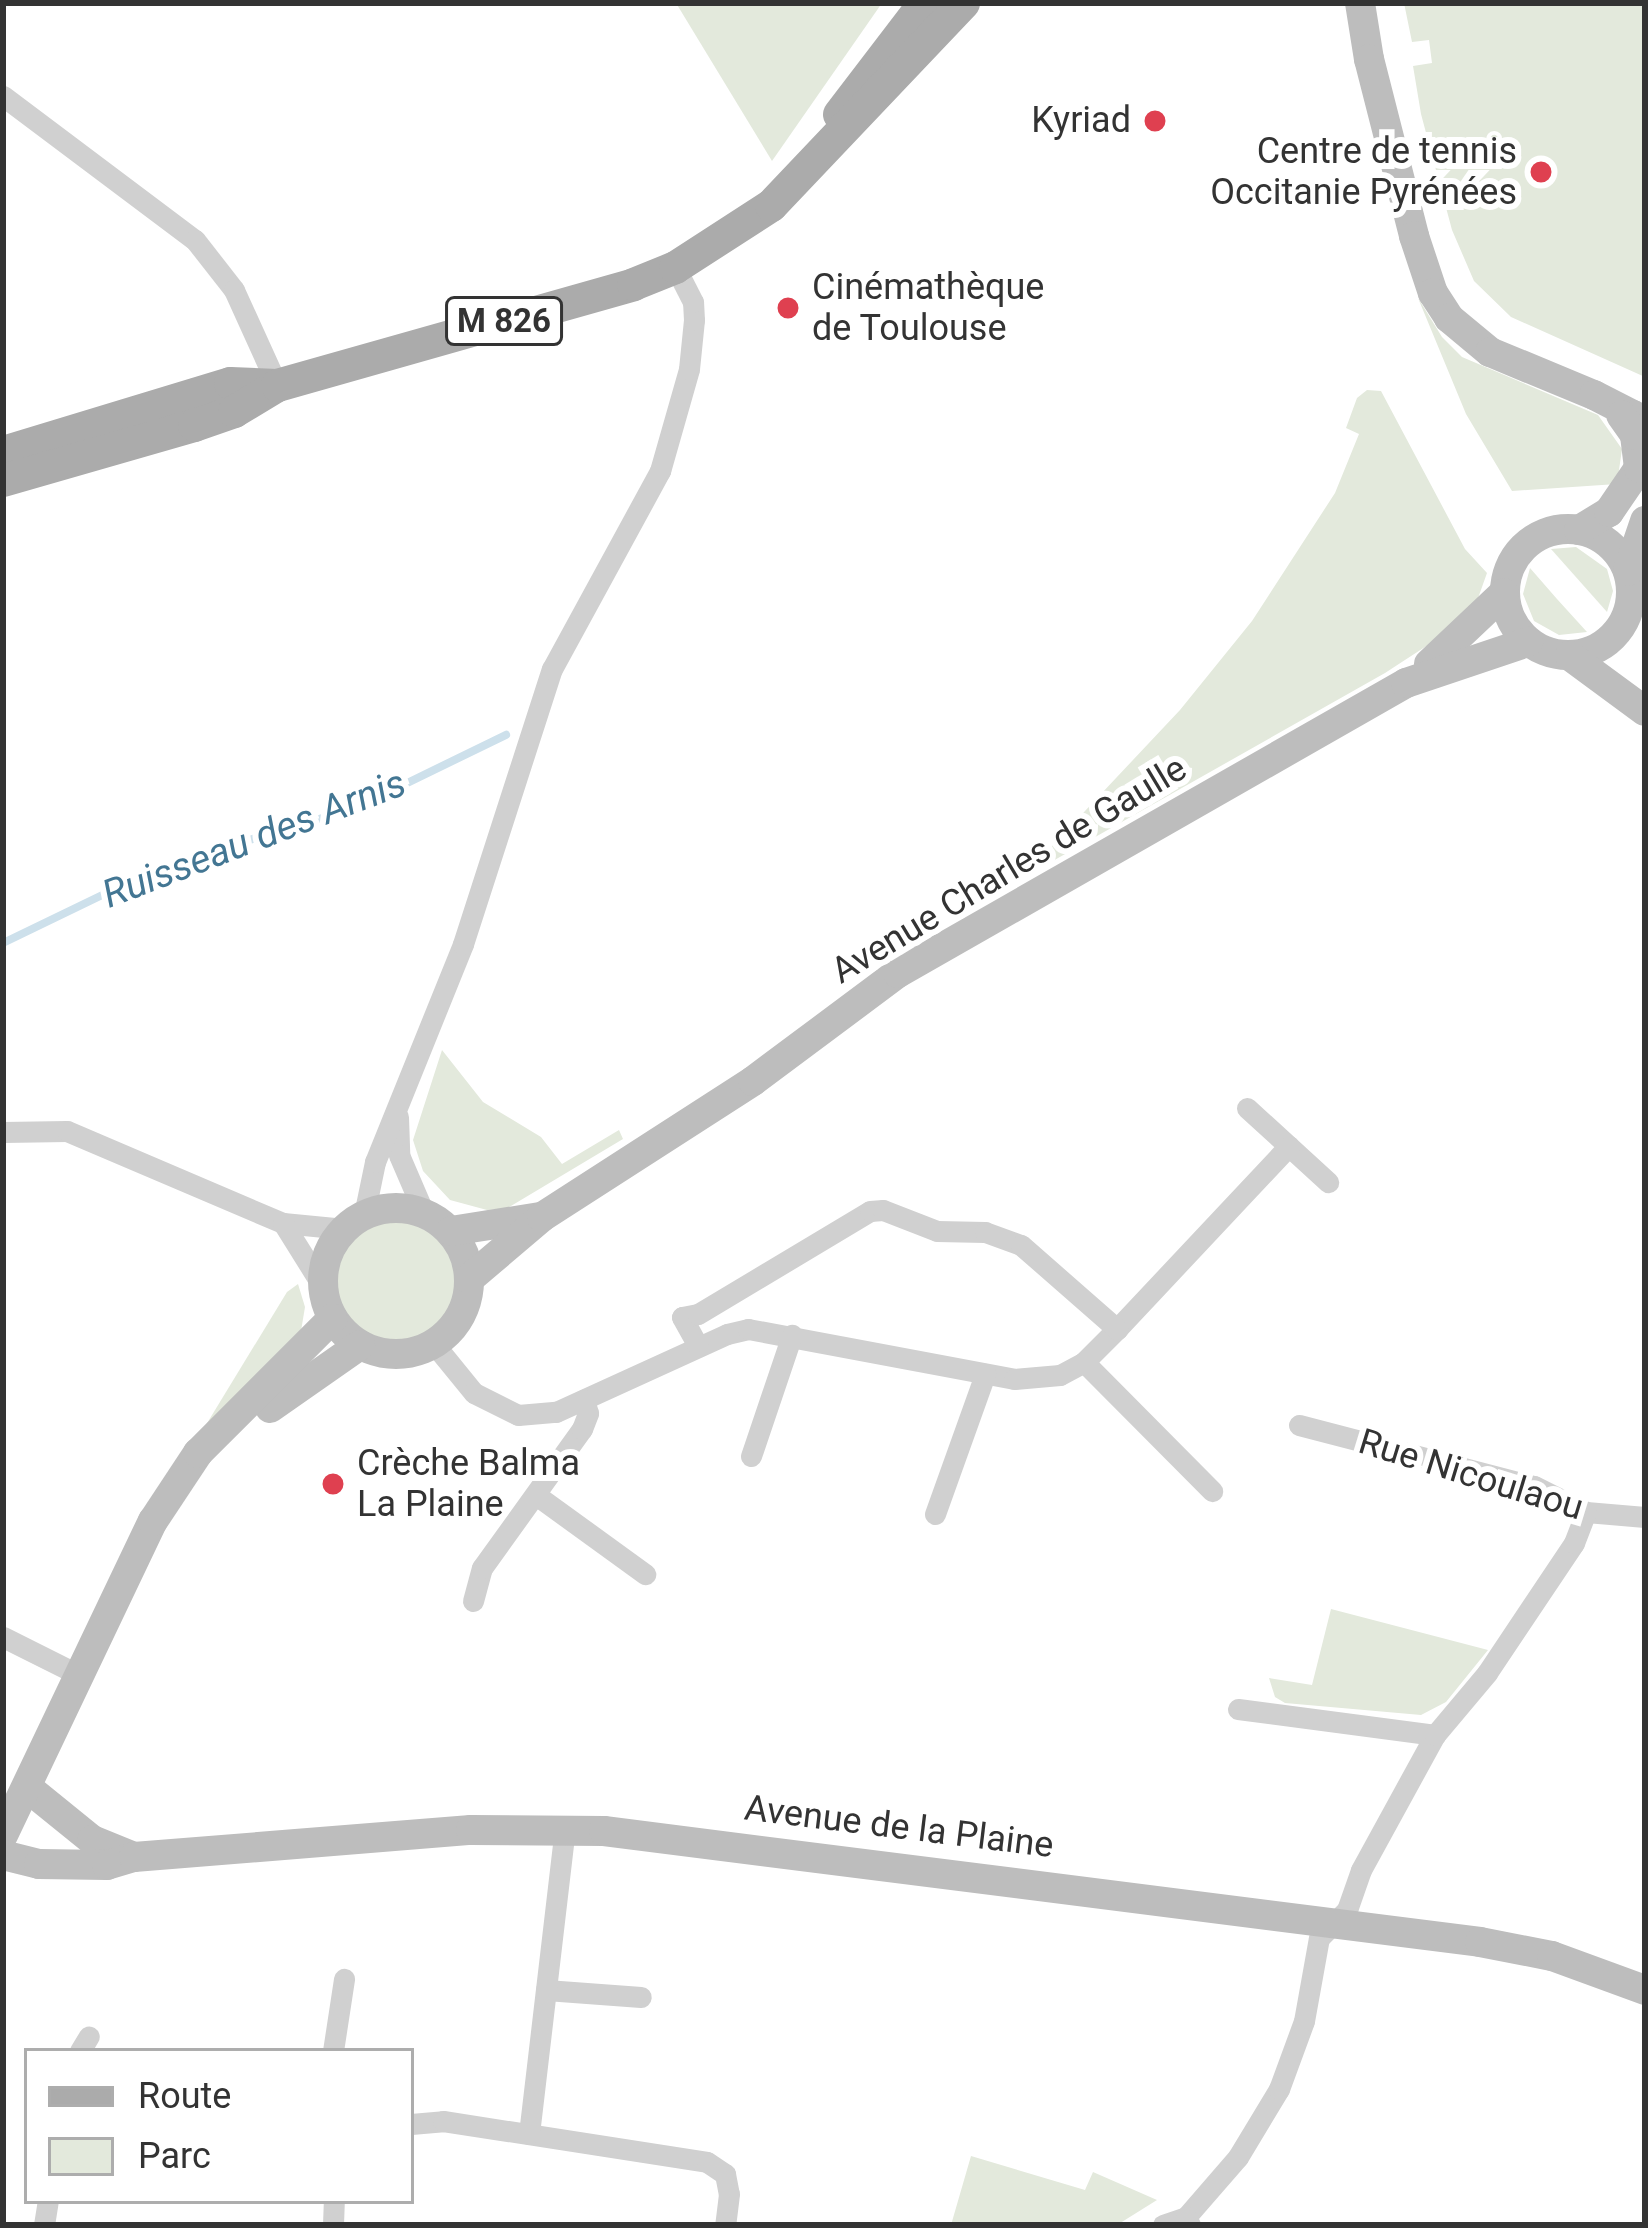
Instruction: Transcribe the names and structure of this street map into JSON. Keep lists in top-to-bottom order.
{
  "streets": {
    "main road": ["M 826"],
    "street": ["Avenue Charles de Gaulle", "Rue Nicoulaou", "Avenue de la Plaine"]
  },
  "water": ["Ruisseau des Arnis"],
  "places": [
    "Kyriad",
    "Centre de tennis Occitanie Pyrénées",
    "Cinémathèque de Toulouse",
    "Crèche Balma La Plaine"
  ],
  "legend": ["Route", "Parc"]
}
